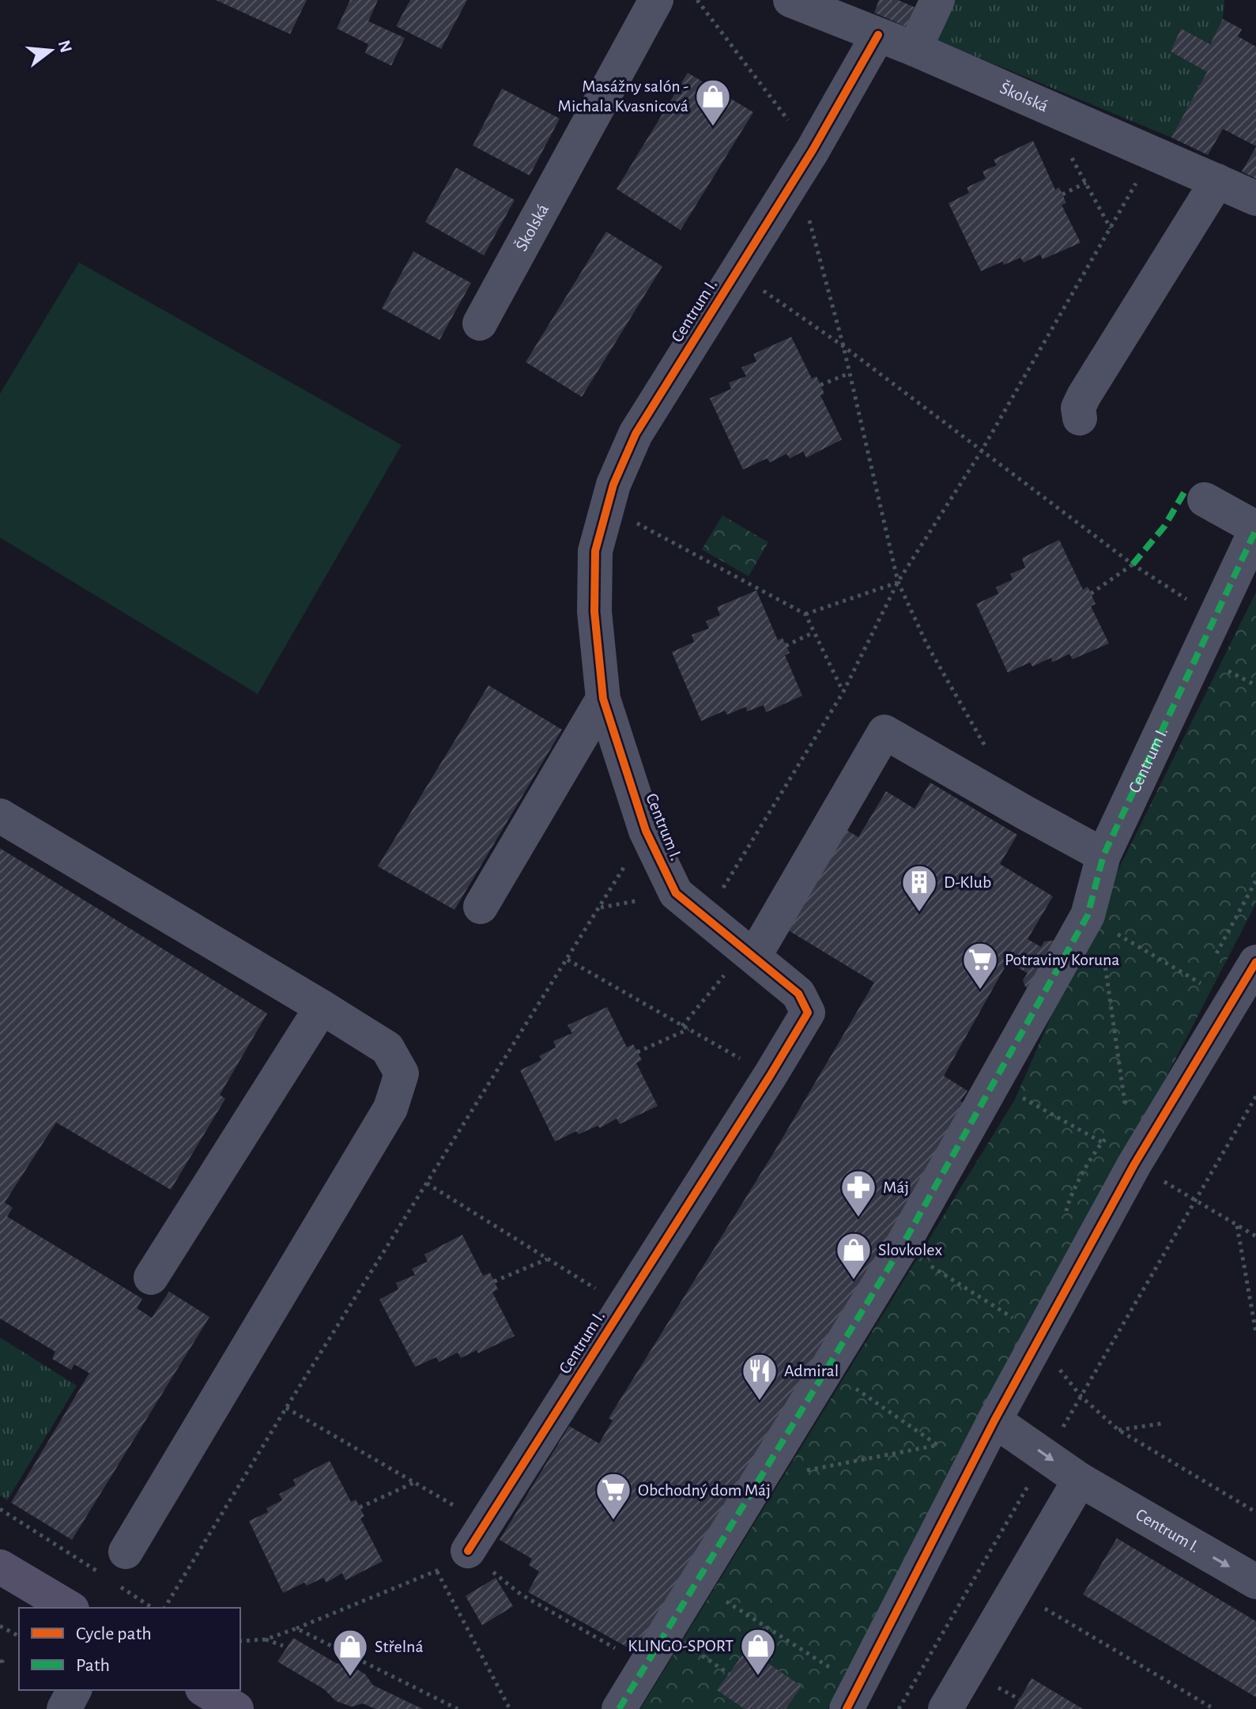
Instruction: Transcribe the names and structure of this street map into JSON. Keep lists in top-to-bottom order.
{
  "streets": {
    "street": ["Školská", "Centrum I."]
  },
  "crossings": [
    ["Školská", "Centrum I."]
  ],
  "places": {
    "shop": [
      "Masážny salón - Michala Kvasnicová",
      "Slovkolex",
      "KLINGO-SPORT",
      "Střelná"
    ],
    "building": ["D-Klub"],
    "supermarket": ["Potraviny Koruna", "Obchodný dom Máj"],
    "pharmacy": ["Máj"],
    "restaurant": ["Admiral"]
  },
  "legend": ["Cycle path", "Path"],
  "north": "right"
}
